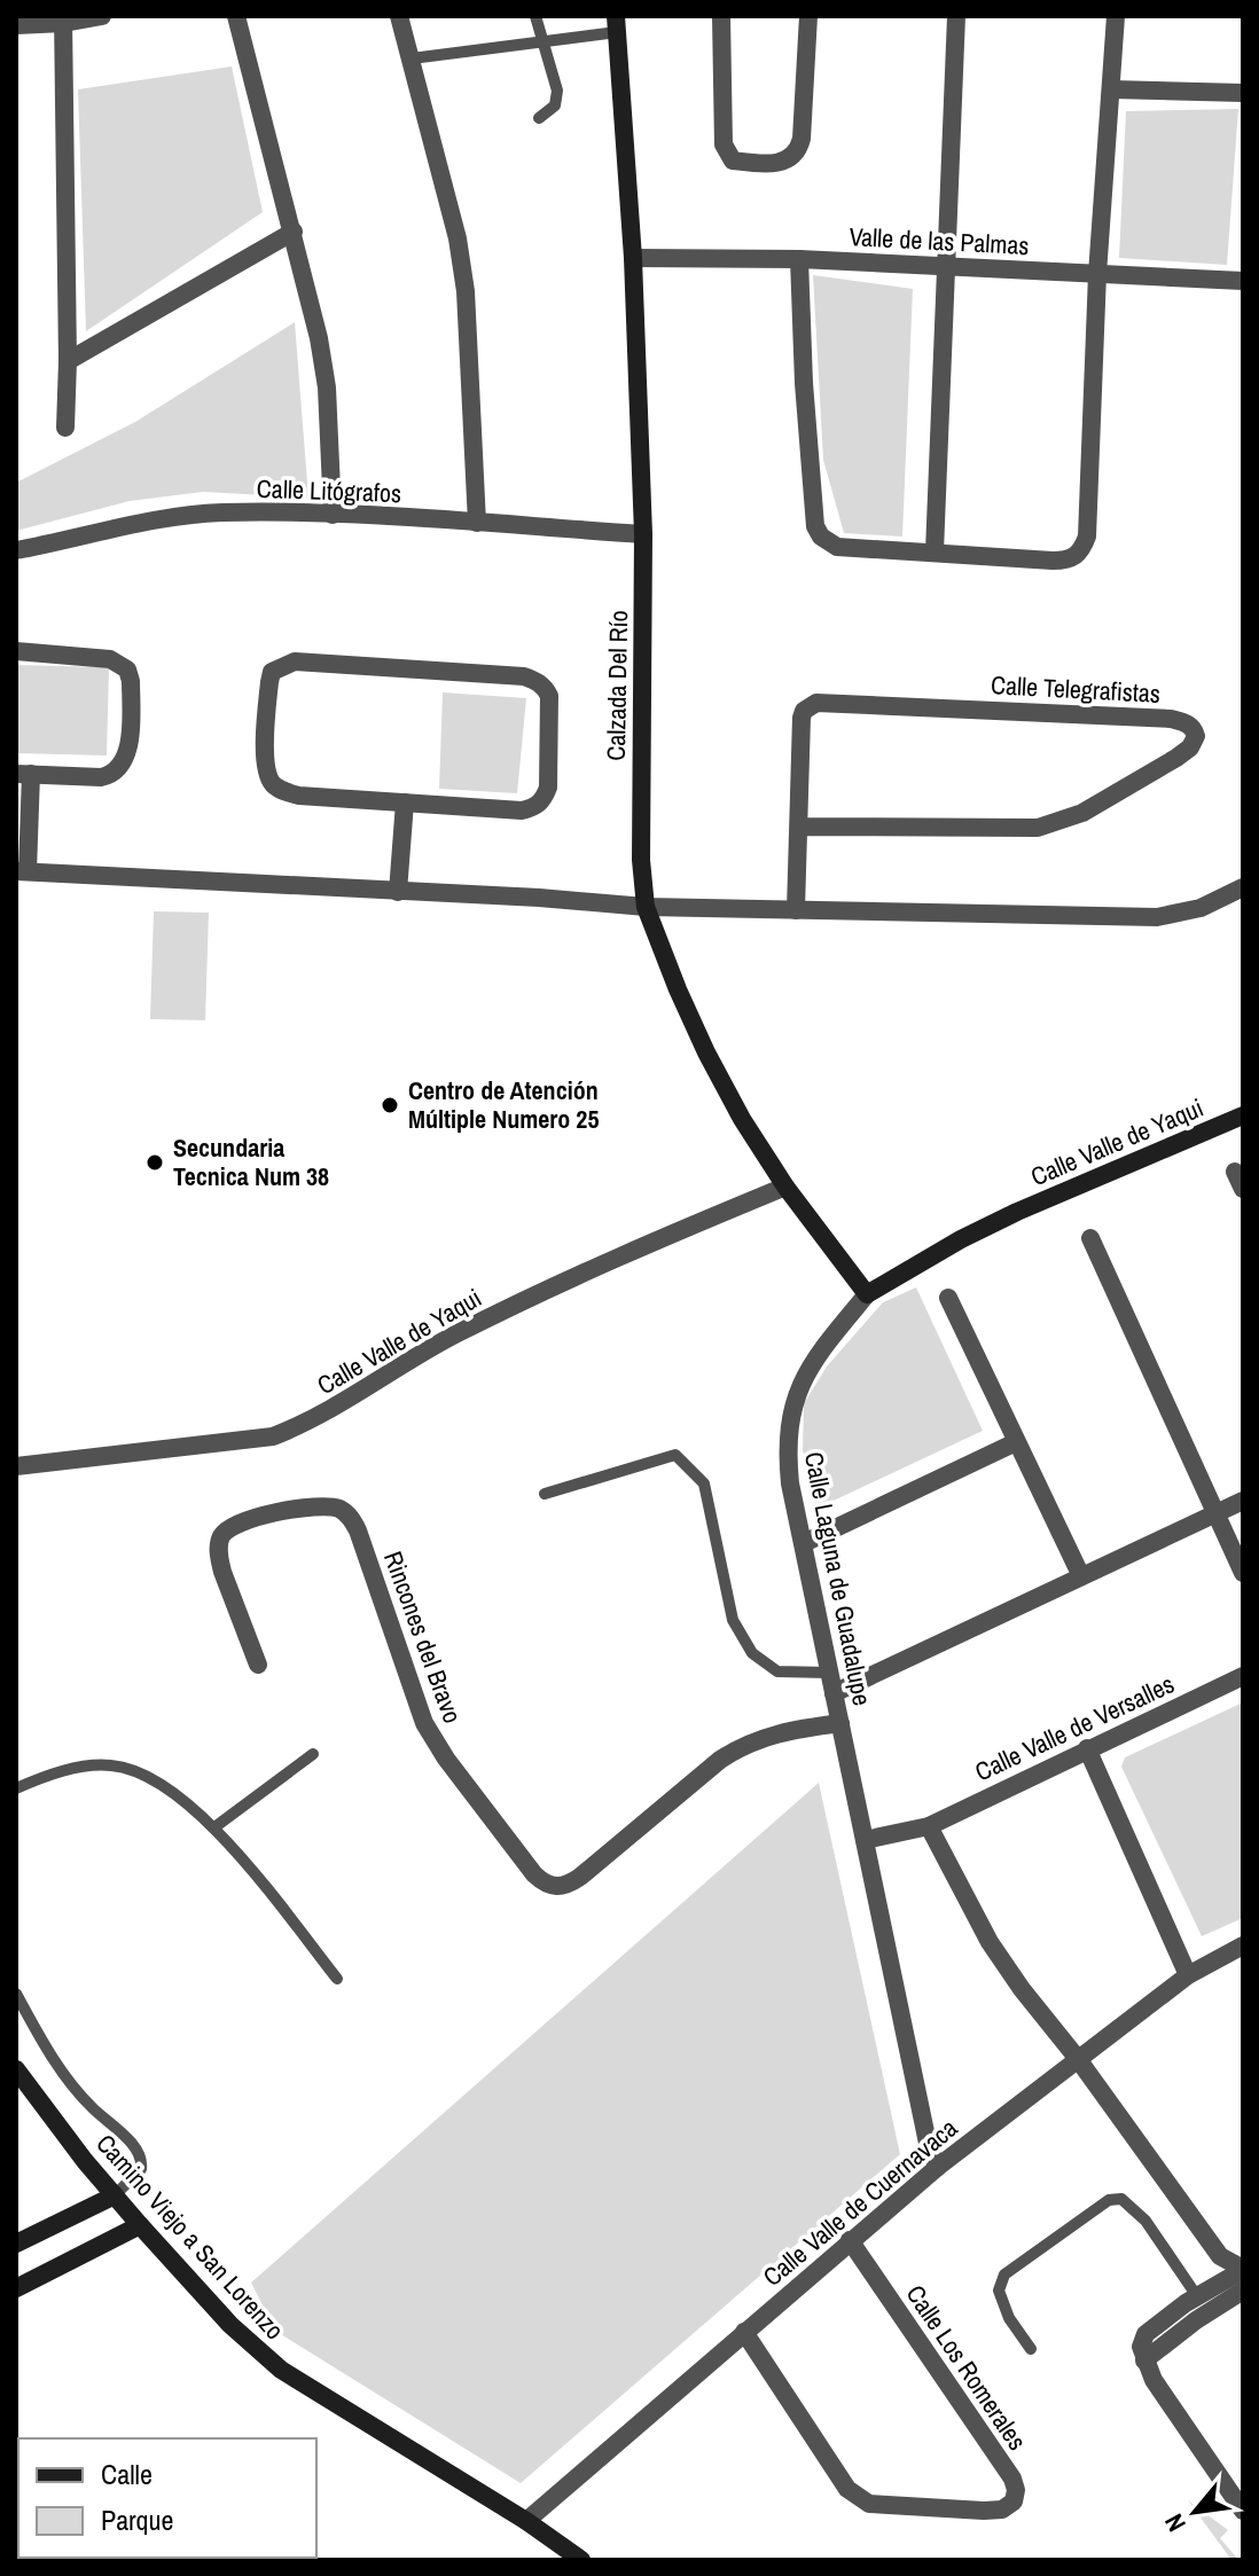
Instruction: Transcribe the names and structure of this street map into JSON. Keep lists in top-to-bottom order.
{
  "streets": {
    "street": [
      "Valle de las Palmas",
      "Calle Litógrafos",
      "Calzada Del Río",
      "Calle Telegrafistas",
      "Calle Valle de Yaqui",
      "Calle Laguna de Guadalupe",
      "Rincones del Bravo",
      "Calle Valle de Versalles",
      "Calle Valle de Cuernavaca",
      "Camino Viejo a San Lorenzo",
      "Calle Los Romerales"
    ]
  },
  "crossings": [
    ["Valle de las Palmas", "Calzada Del Río"],
    ["Calle Litógrafos", "Calzada Del Río"],
    ["Calzada Del Río", "Calle Valle de Yaqui"],
    ["Calzada Del Río", "Calle Laguna de Guadalupe"],
    ["Calle Valle de Yaqui", "Calle Laguna de Guadalupe"],
    ["Calle Laguna de Guadalupe", "Rincones del Bravo"],
    ["Calle Laguna de Guadalupe", "Calle Valle de Cuernavaca"],
    ["Calle Valle de Cuernavaca", "Camino Viejo a San Lorenzo"],
    ["Calle Valle de Cuernavaca", "Calle Los Romerales"]
  ],
  "places": ["Centro de Atención Múltiple Numero 25", "Secundaria Tecnica Num 38"],
  "legend": ["Calle", "Parque"],
  "north": "bottom left"
}
